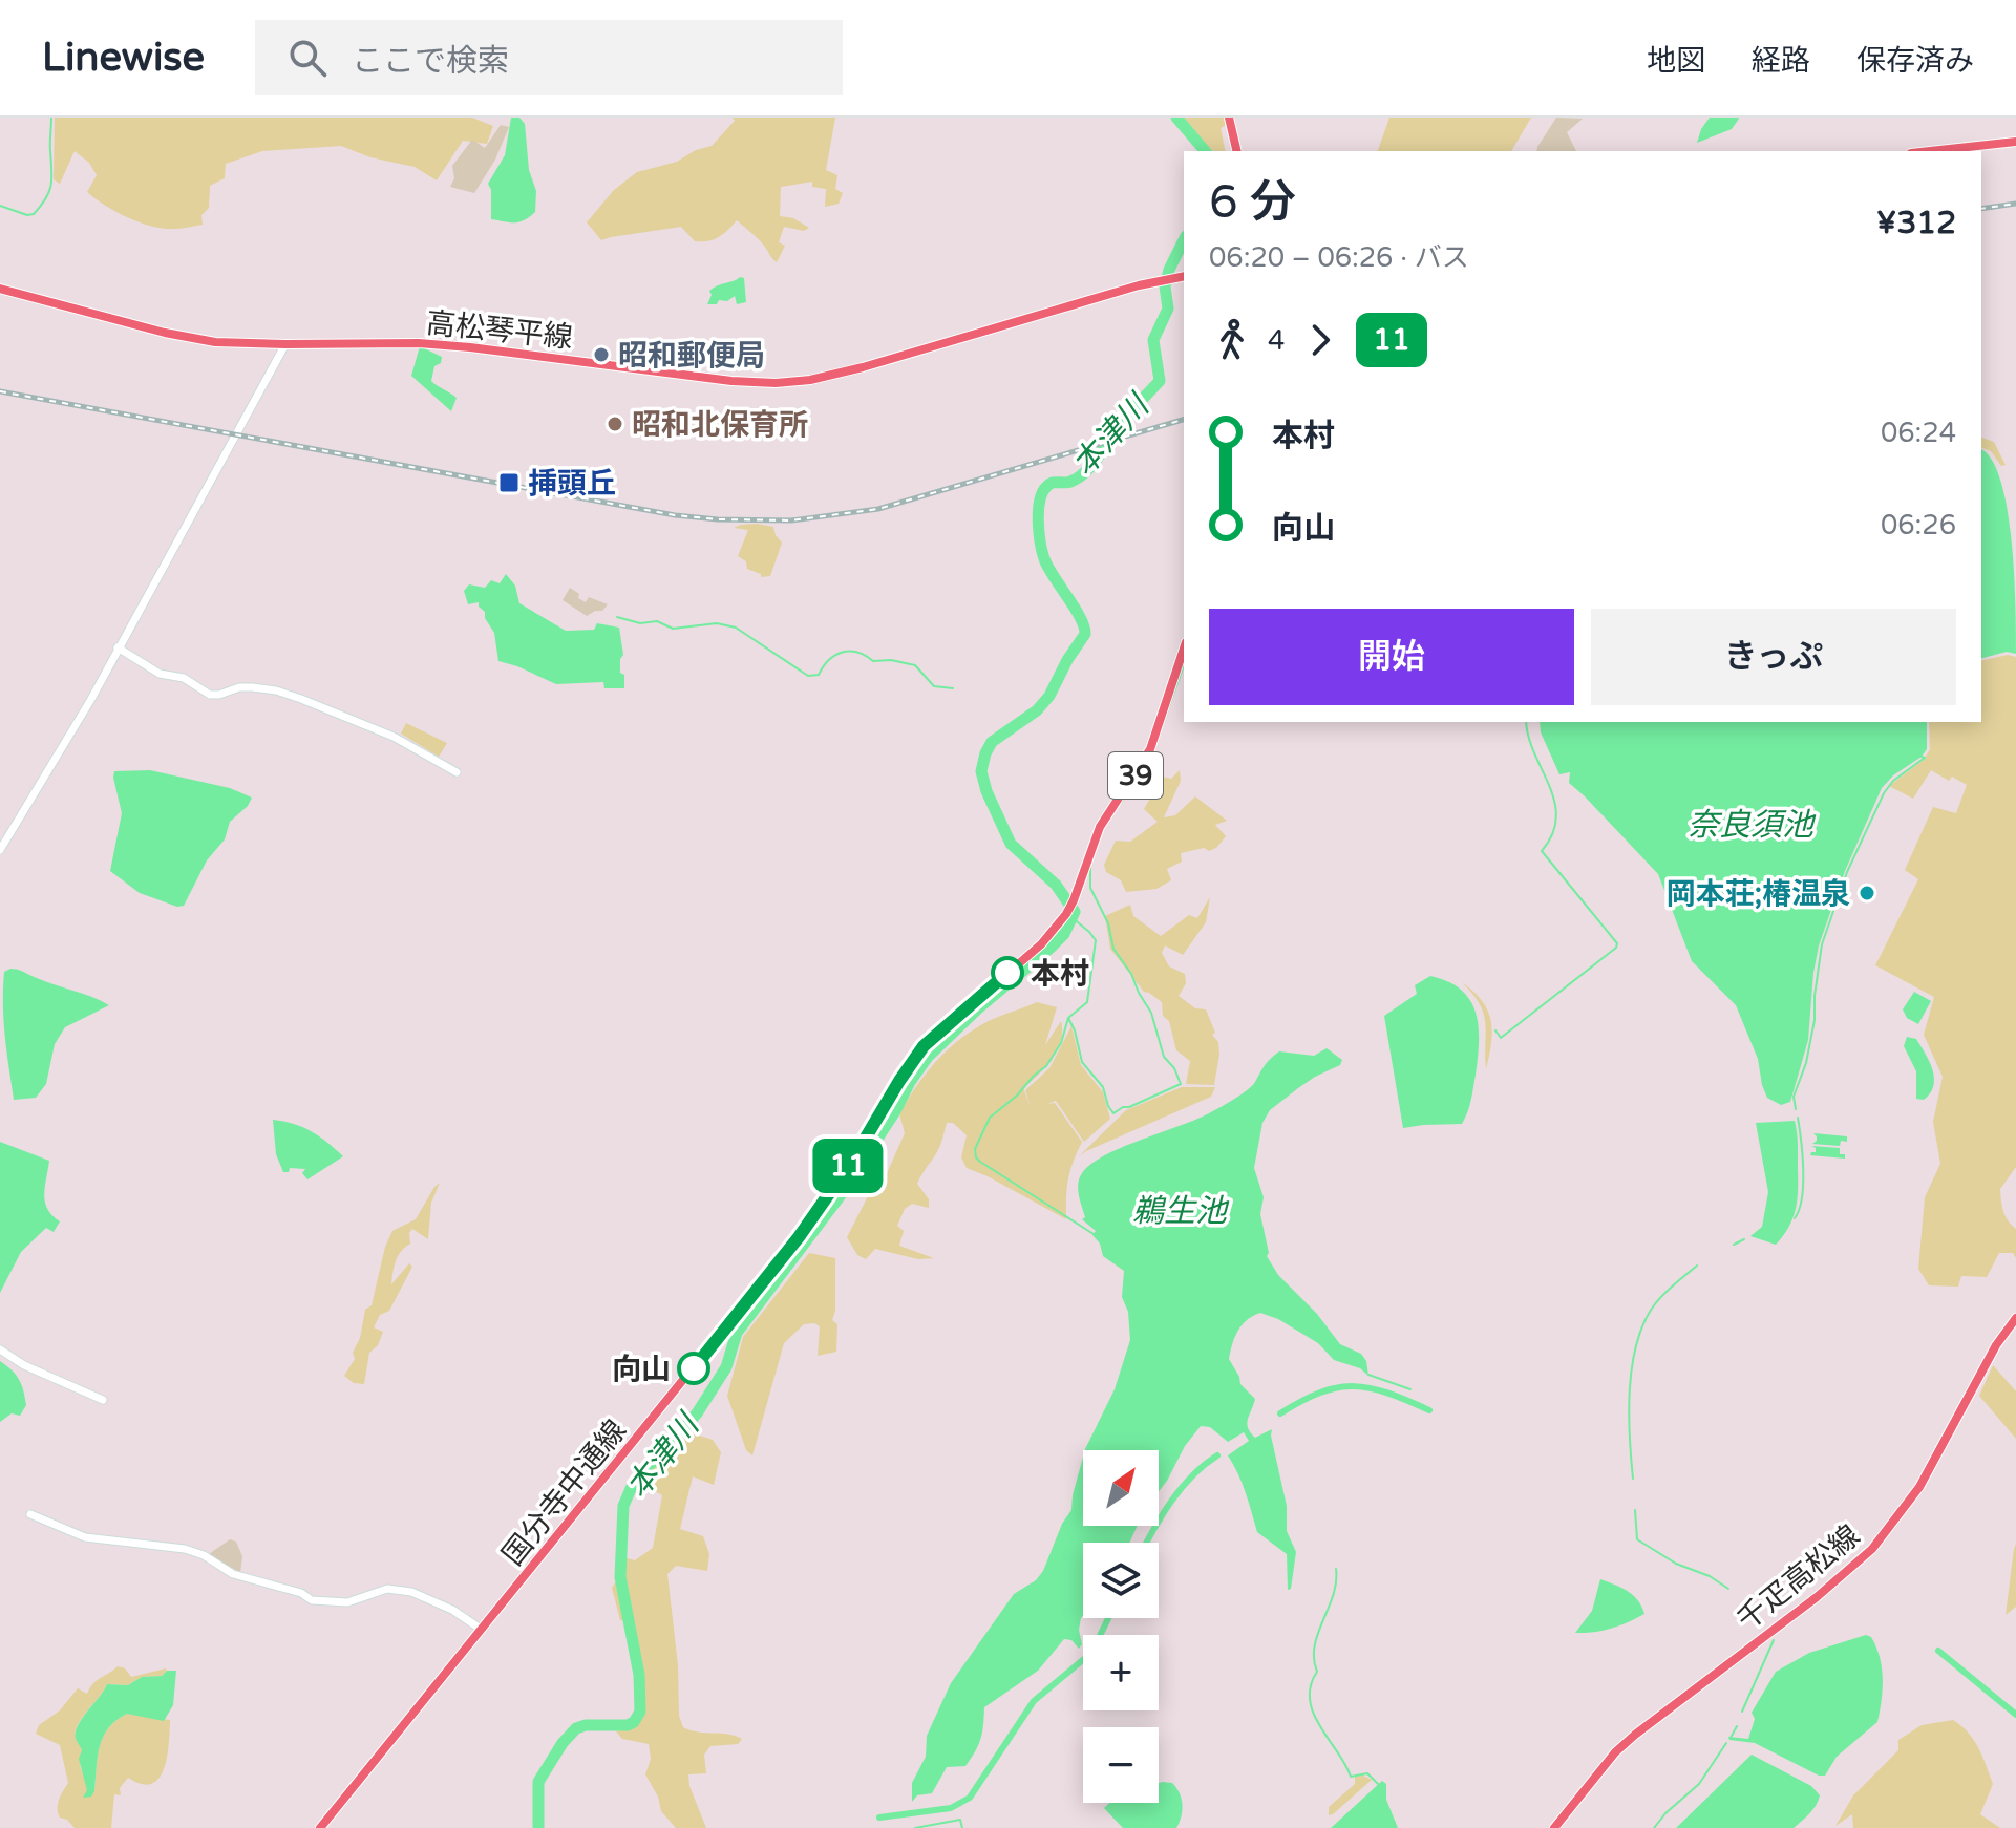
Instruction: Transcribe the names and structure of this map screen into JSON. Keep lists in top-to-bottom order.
{
  "streets": {
    "main road": [
      "高松琴平線",
      "39",
      "国分寺中通線",
      "千疋高松線"
    ]
  },
  "water": ["本津川", "奈良須池", "鵜生池"],
  "places": {
    "other": [
      "昭和郵便局",
      "昭和北保育所",
      "岡本荘;椿温泉",
      "本村",
      "向山"
    ],
    "transit": ["挿頭丘"]
  },
  "lines": ["bus line 11"],
  "north": "top right",
  "page": {
    "header": "Linewise",
    "search": "ここで検索",
    "nav": ["地図", "経路", "保存済み"],
    "on_map": "11",
    "heading": ["6 分", "06:20 – 06:26 · バス", "¥312"],
    "legs": ["4", "11"],
    "list": [
      {
        "name": "本村",
        "value": "06:24"
      },
      {
        "name": "向山",
        "value": "06:26"
      }
    ],
    "buttons": ["開始", "きっぷ"],
    "map_buttons": ["+", "−"]
  }
}
